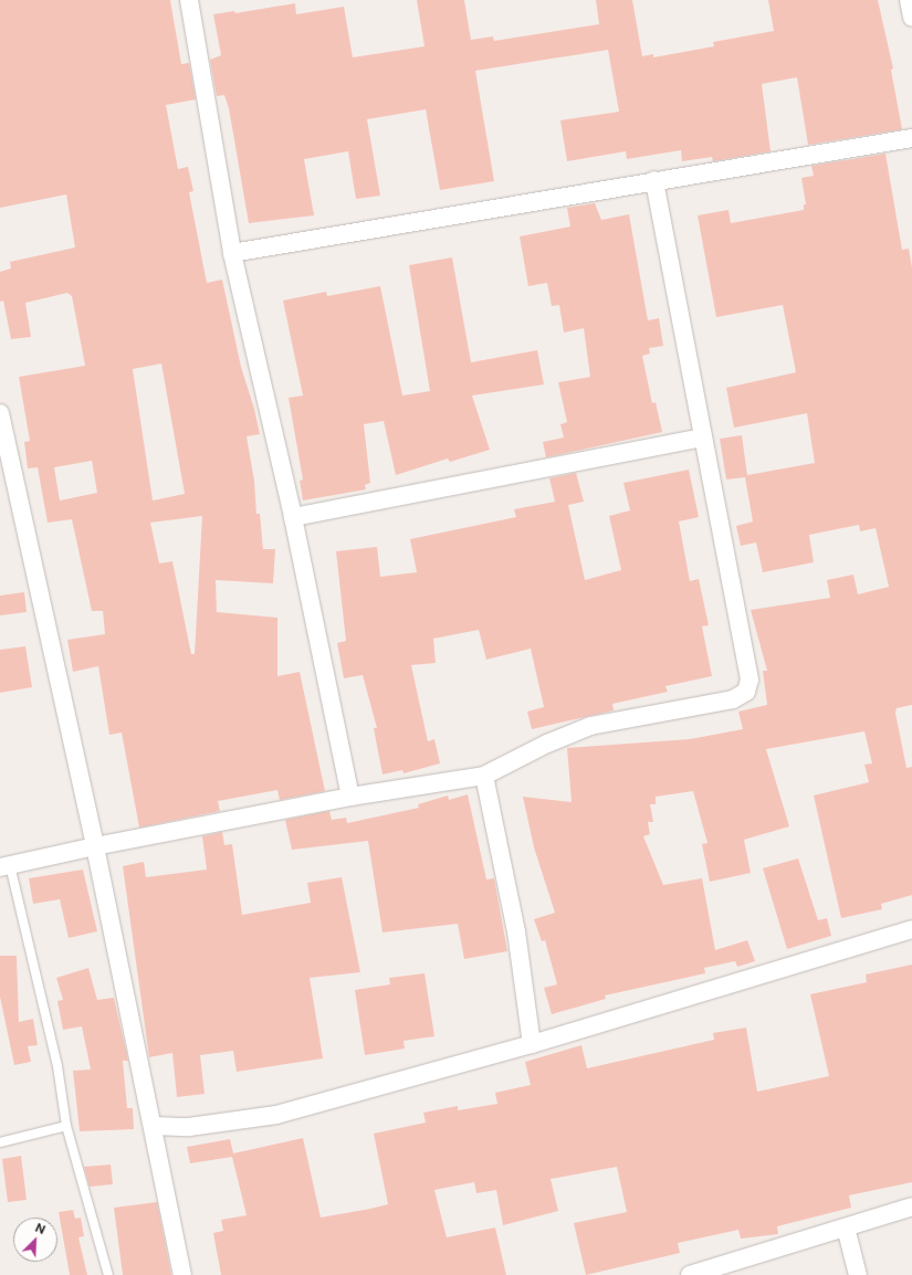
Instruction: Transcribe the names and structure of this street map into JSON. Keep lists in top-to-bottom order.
{
  "north": "top right"
}
